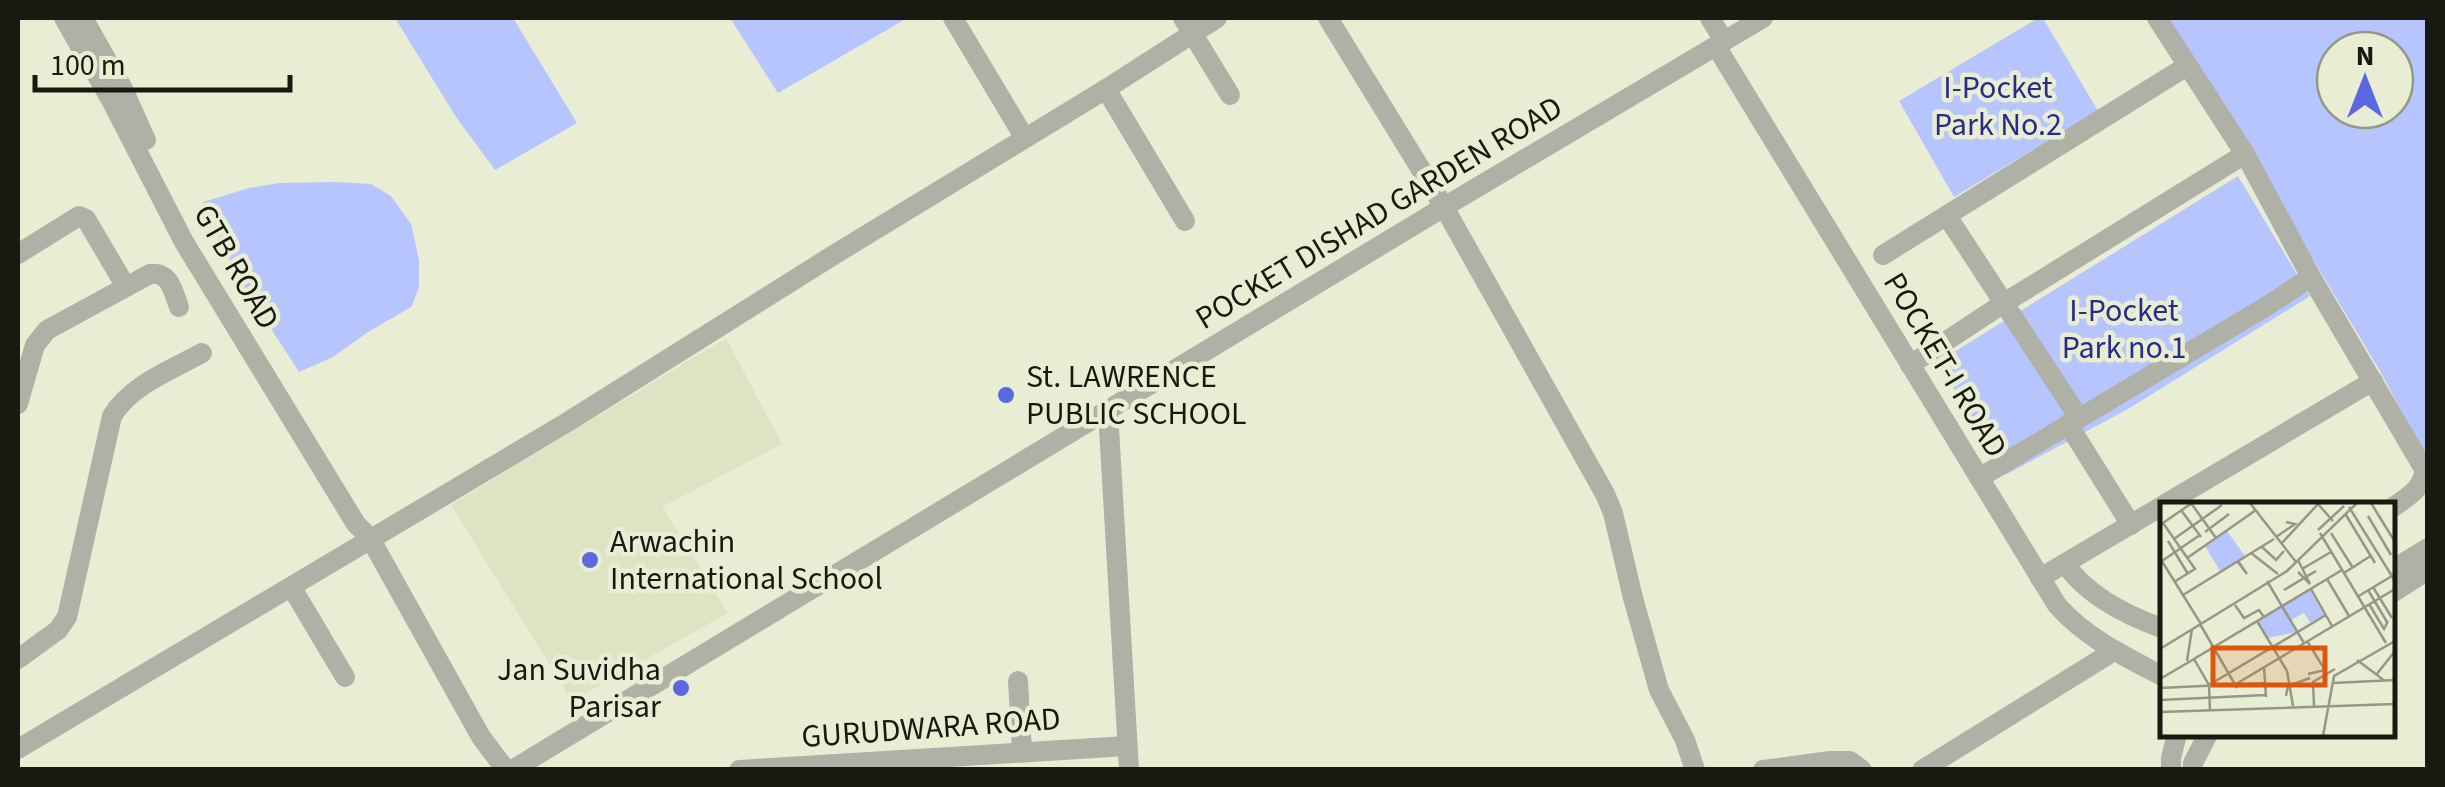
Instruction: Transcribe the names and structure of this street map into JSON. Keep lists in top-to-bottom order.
{
  "streets": {
    "street": [
      "POCKET DISHAD GARDEN ROAD",
      "GTB ROAD",
      "POCKET-I ROAD",
      "GURUDWARA ROAD"
    ]
  },
  "crossings": [
    ["POCKET DISHAD GARDEN ROAD", "GTB ROAD"],
    ["POCKET DISHAD GARDEN ROAD", "POCKET-I ROAD"]
  ],
  "parks": ["I-Pocket Park No.2", "I-Pocket Park no.1"],
  "places": ["St. LAWRENCE PUBLIC SCHOOL", "Arwachin International School", "Jan Suvidha Parisar"],
  "scale_bar": "100 m",
  "north": "top"
}
